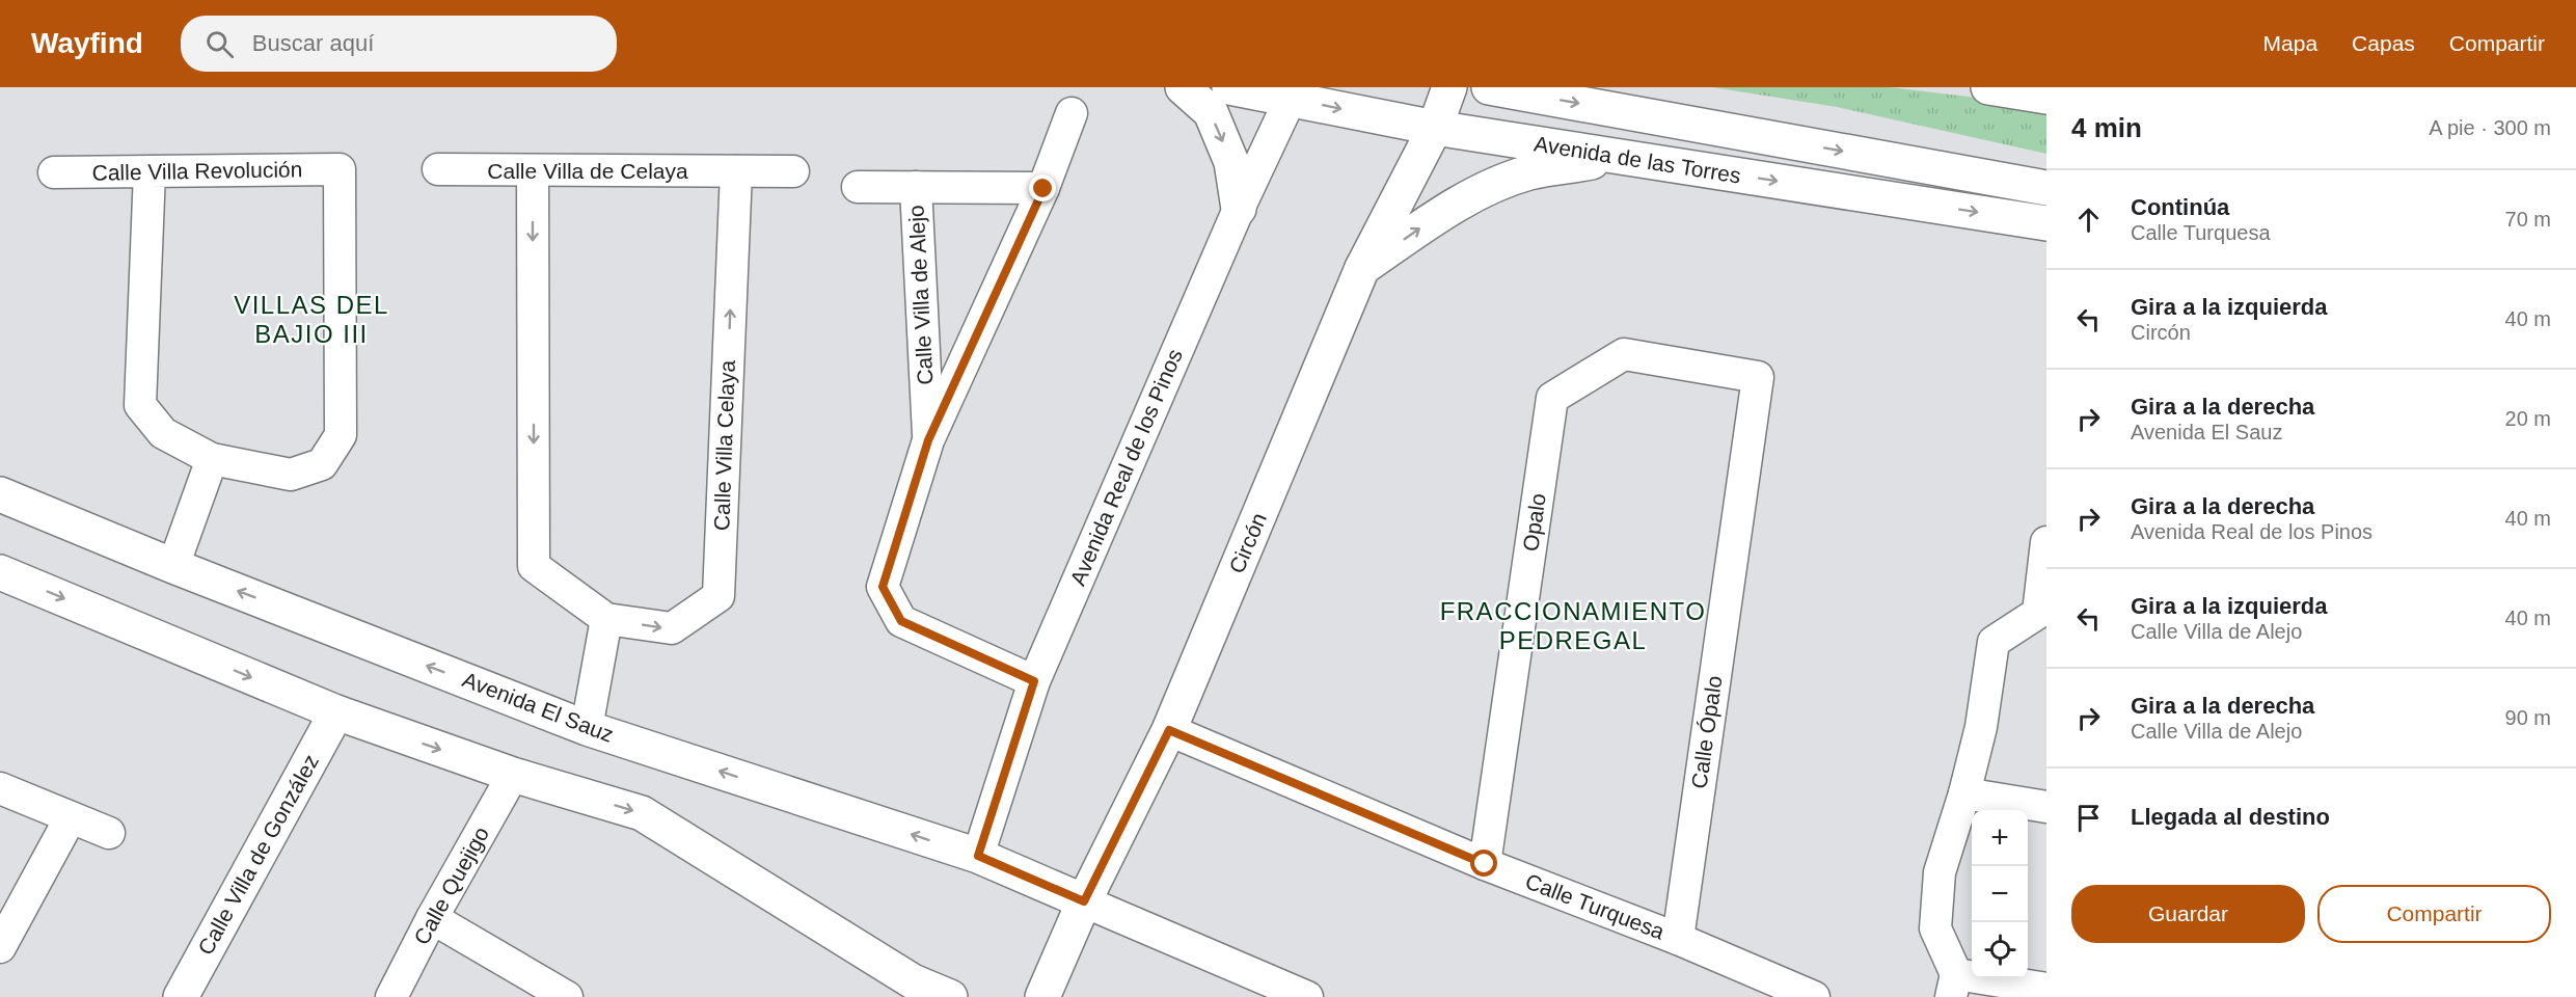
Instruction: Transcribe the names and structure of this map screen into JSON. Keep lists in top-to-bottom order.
{
  "streets": {
    "main road": [
      "Avenida de las Torres",
      "Circón",
      "Avenida El Sauz",
      "Calle Villa de González"
    ],
    "street": [
      "Calle Villa Revolución",
      "Calle Villa de Celaya",
      "Calle Villa de Alejo",
      "Calle Villa Celaya",
      "Avenida Real de los Pinos",
      "Opalo",
      "Calle Ópalo",
      "Calle Quejigo",
      "Calle Turquesa"
    ]
  },
  "crossings": [
    ["Avenida de las Torres", "Avenida Real de los Pinos"],
    ["Avenida de las Torres", "Circón"],
    ["Calle Villa de Celaya", "Calle Villa Celaya"],
    ["Calle Villa de Alejo", "Avenida Real de los Pinos"],
    ["Avenida Real de los Pinos", "Avenida El Sauz"],
    ["Opalo", "Calle Ópalo"],
    ["Opalo", "Calle Turquesa"],
    ["Circón", "Avenida El Sauz"],
    ["Circón", "Calle Turquesa"],
    ["Calle Ópalo", "Calle Turquesa"]
  ],
  "one_way": ["Avenida de las Torres"],
  "districts": ["VILLAS DEL BAJIO III", "FRACCIONAMIENTO PEDREGAL"],
  "page": {
    "header": "Wayfind",
    "search": "Buscar aquí",
    "nav": ["Mapa", "Capas", "Compartir"],
    "heading": ["4 min", "A pie · 300 m"],
    "list": [
      ["Continúa", "Calle Turquesa", "70 m"],
      ["Gira a la izquierda", "Circón", "40 m"],
      ["Gira a la derecha", "Avenida El Sauz", "20 m"],
      ["Gira a la derecha", "Avenida Real de los Pinos", "40 m"],
      ["Gira a la izquierda", "Calle Villa de Alejo", "40 m"],
      ["Gira a la derecha", "Calle Villa de Alejo", "90 m"],
      "Llegada al destino"
    ],
    "map_buttons": ["+", "−"],
    "buttons": ["Guardar", "Compartir"]
  }
}
